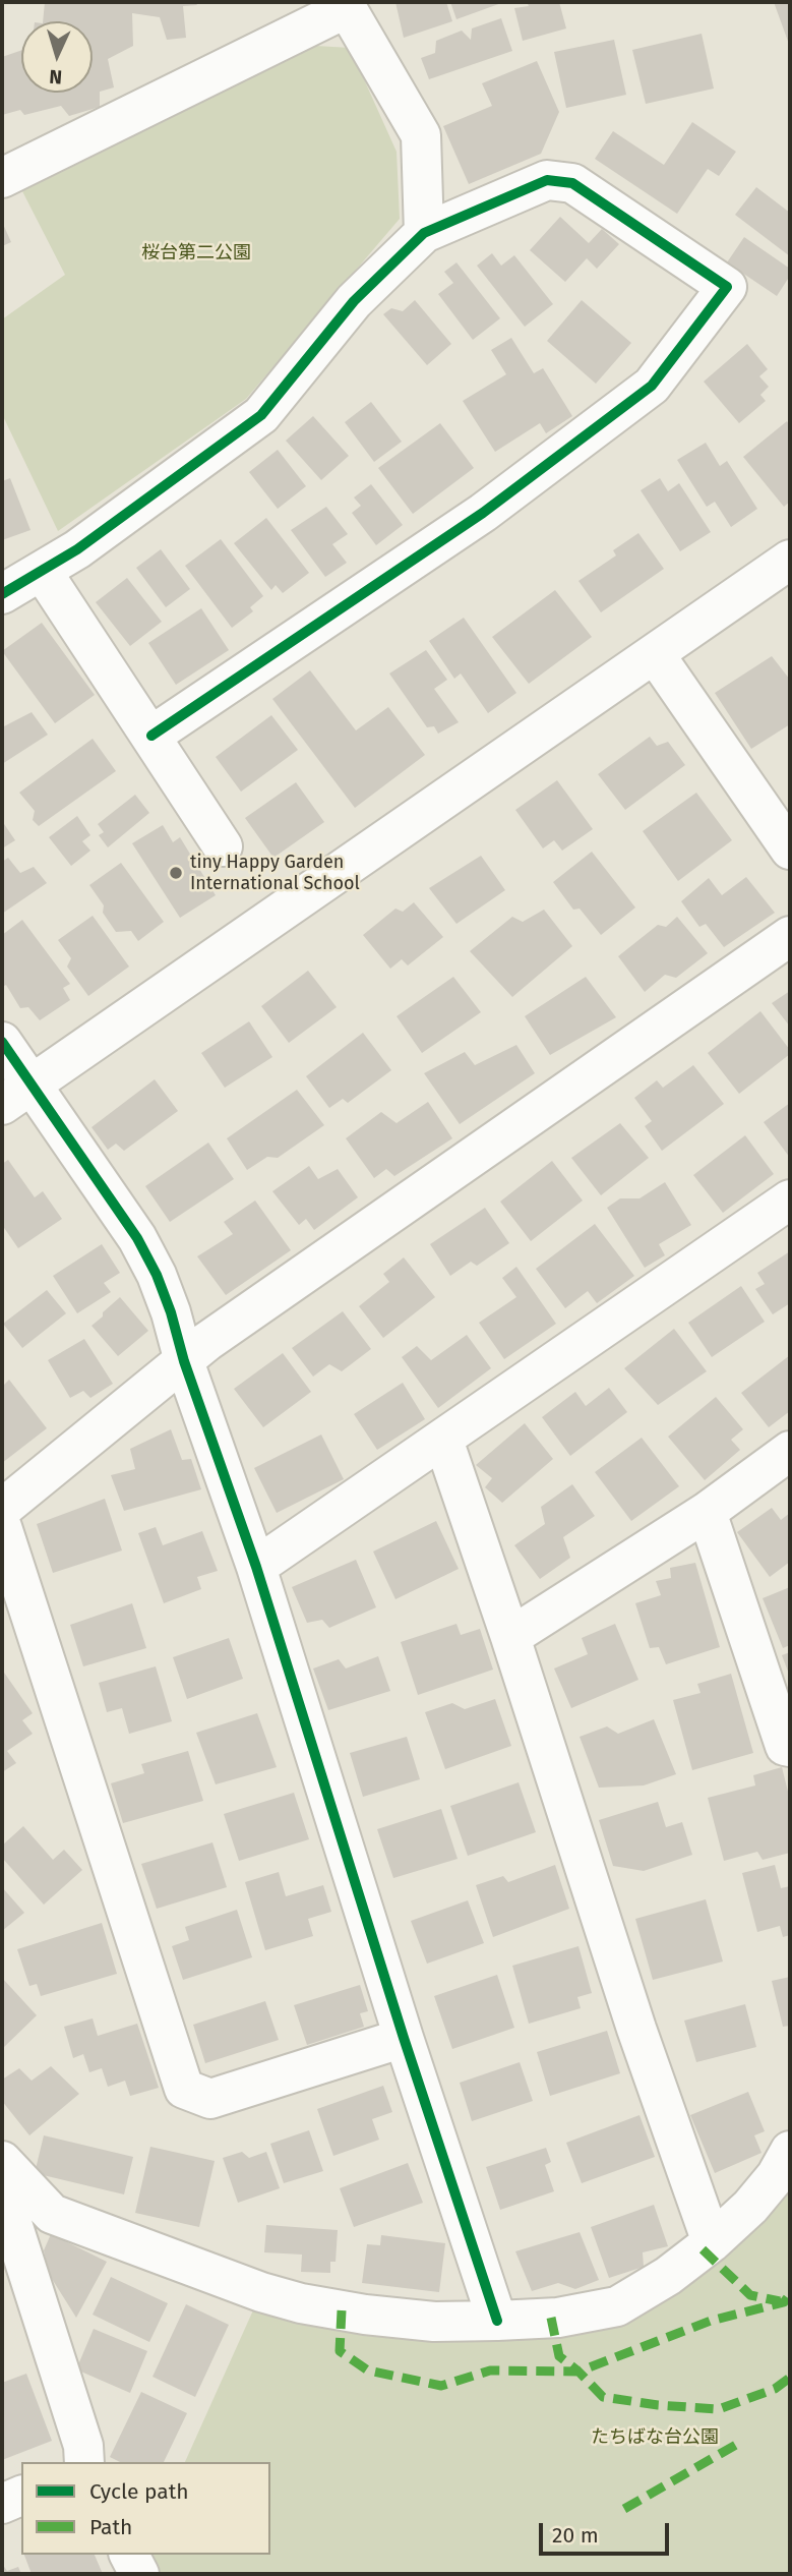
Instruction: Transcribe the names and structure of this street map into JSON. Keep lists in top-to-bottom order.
{
  "parks": ["桜台第二公園", "たちばな台公園"],
  "places": ["tiny Happy Garden International School"],
  "legend": ["Cycle path", "Path"],
  "scale_bar": "20 m",
  "north": "bottom"
}
